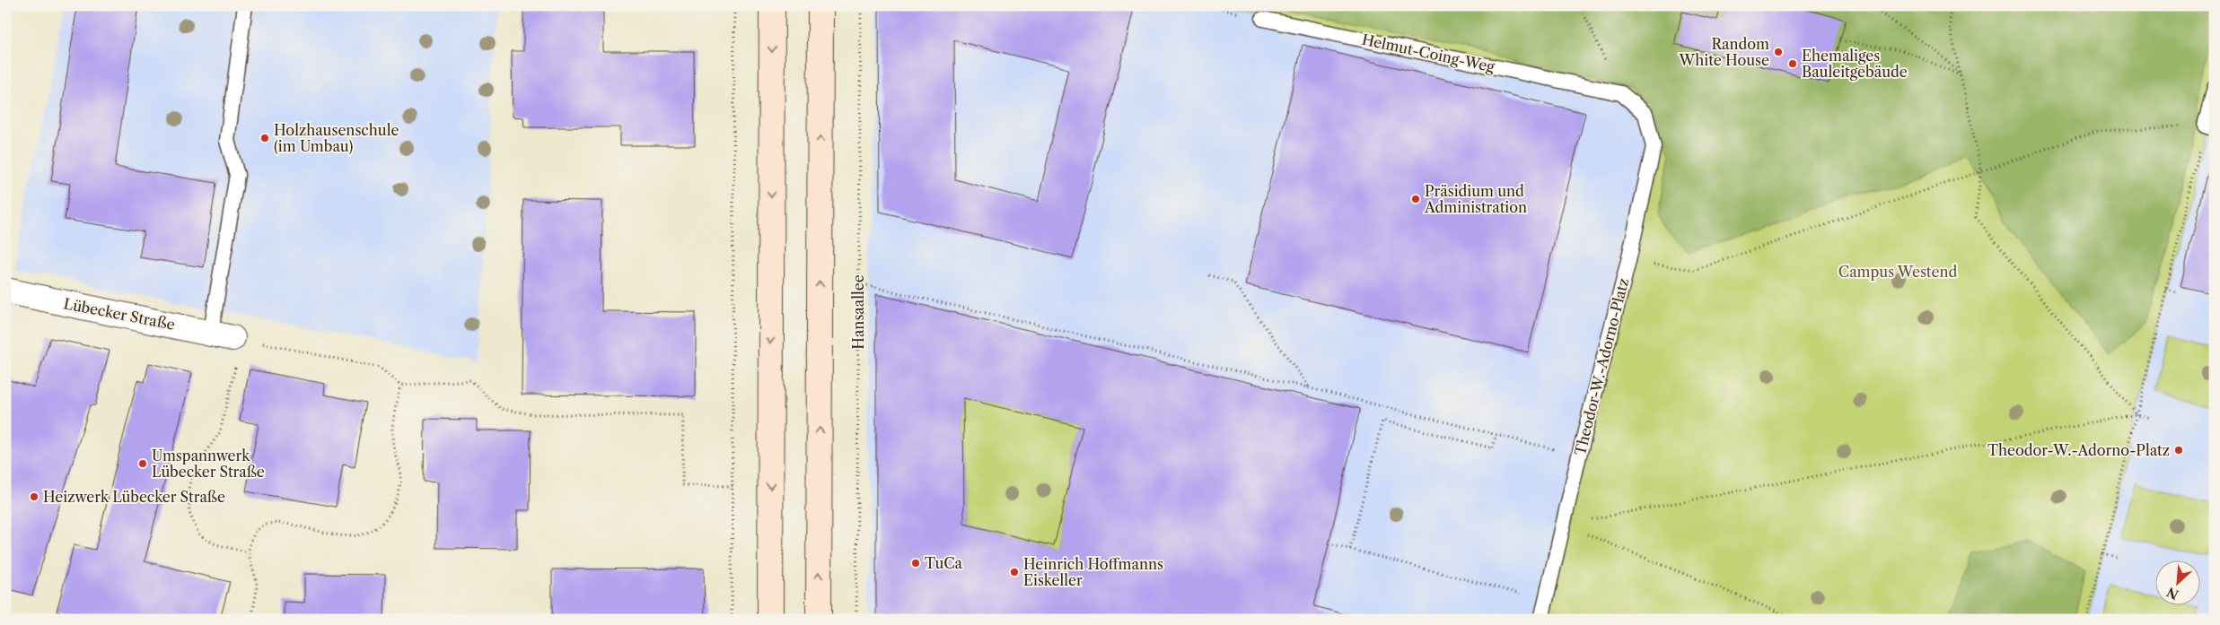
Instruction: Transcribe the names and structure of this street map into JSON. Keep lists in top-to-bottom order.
{
  "streets": {
    "street": ["Lübecker Straße"],
    "lane": ["Helmut-Coing-Weg", "Theodor-W.-Adorno-Platz"],
    "path": ["Hansaallee"]
  },
  "crossings": [
    ["Helmut-Coing-Weg", "Theodor-W.-Adorno-Platz"]
  ],
  "parks": ["Campus Westend"],
  "places": [
    "Random White House",
    "Ehemaliges Bauleitgebäude",
    "Holzhausenschule (im Umbau)",
    "Präsidium und Administration",
    "Theodor-W.-Adorno-Platz",
    "Umspannwerk Lübecker Straße",
    "Heizwerk Lübecker Straße",
    "TuCa",
    "Heinrich Hoffmanns Eiskeller"
  ],
  "north": "bottom left"
}
